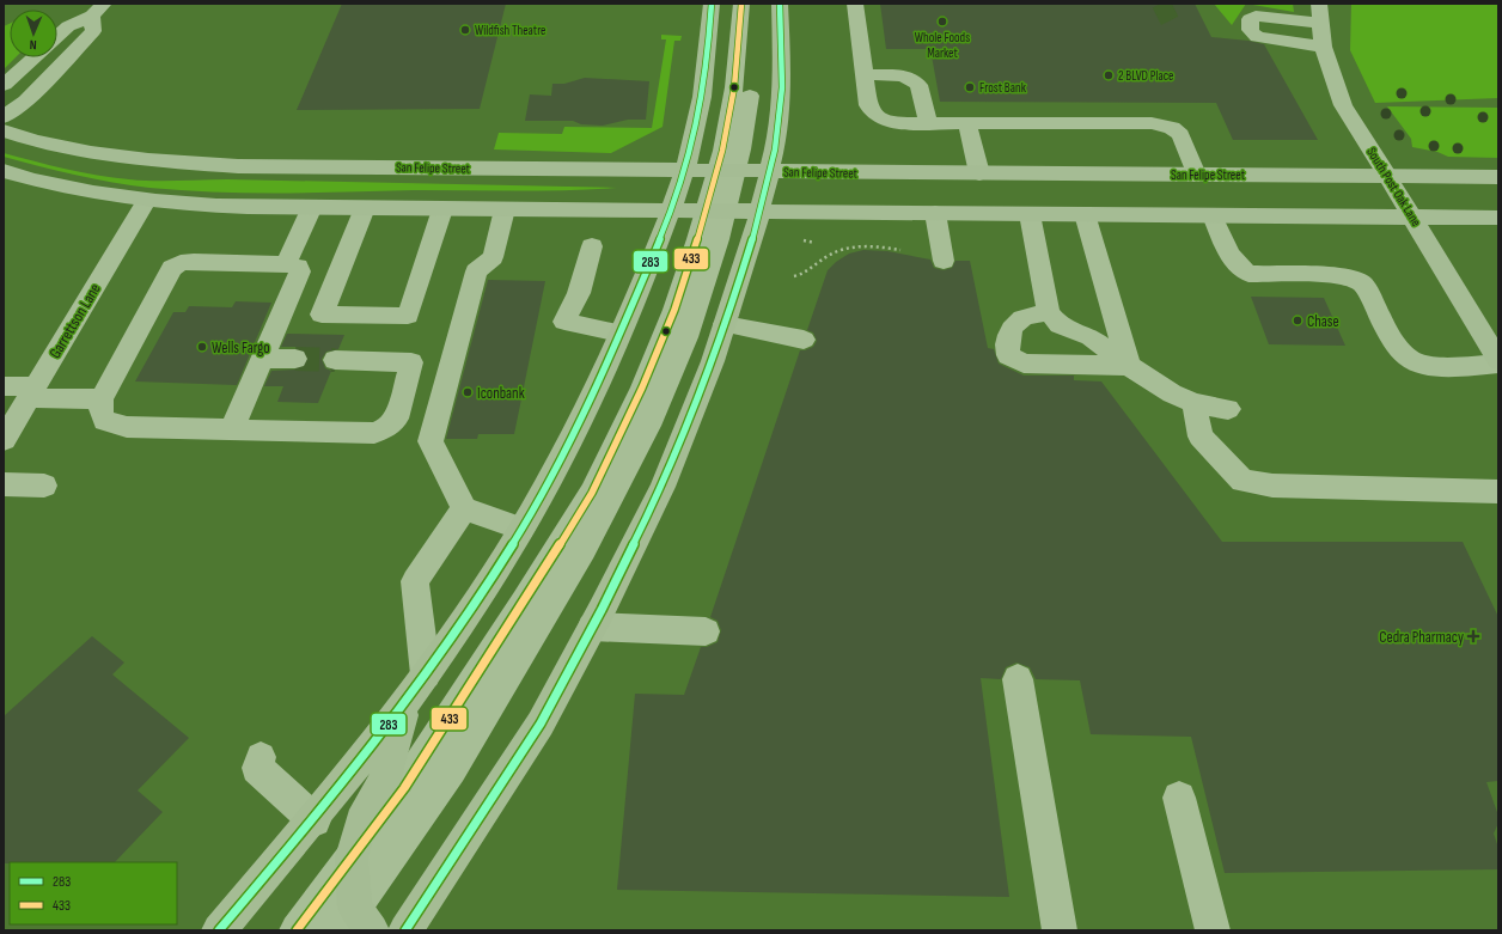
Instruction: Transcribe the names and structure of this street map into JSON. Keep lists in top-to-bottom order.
{
  "streets": {
    "main road": ["San Felipe Street", "South Post Oak Lane"],
    "street": ["Garrettson Lane"]
  },
  "crossings": [
    ["San Felipe Street", "South Post Oak Lane"]
  ],
  "places": {
    "other": [
      "Whole Foods Market",
      "Wildfish Theatre",
      "2 BLVD Place",
      "Frost Bank",
      "Chase",
      "Wells Fargo",
      "Iconbank"
    ],
    "health": ["Cedra Pharmacy"]
  },
  "lines": ["transit line 283", "transit line 433"],
  "legend": ["283", "433"],
  "north": "bottom"
}
